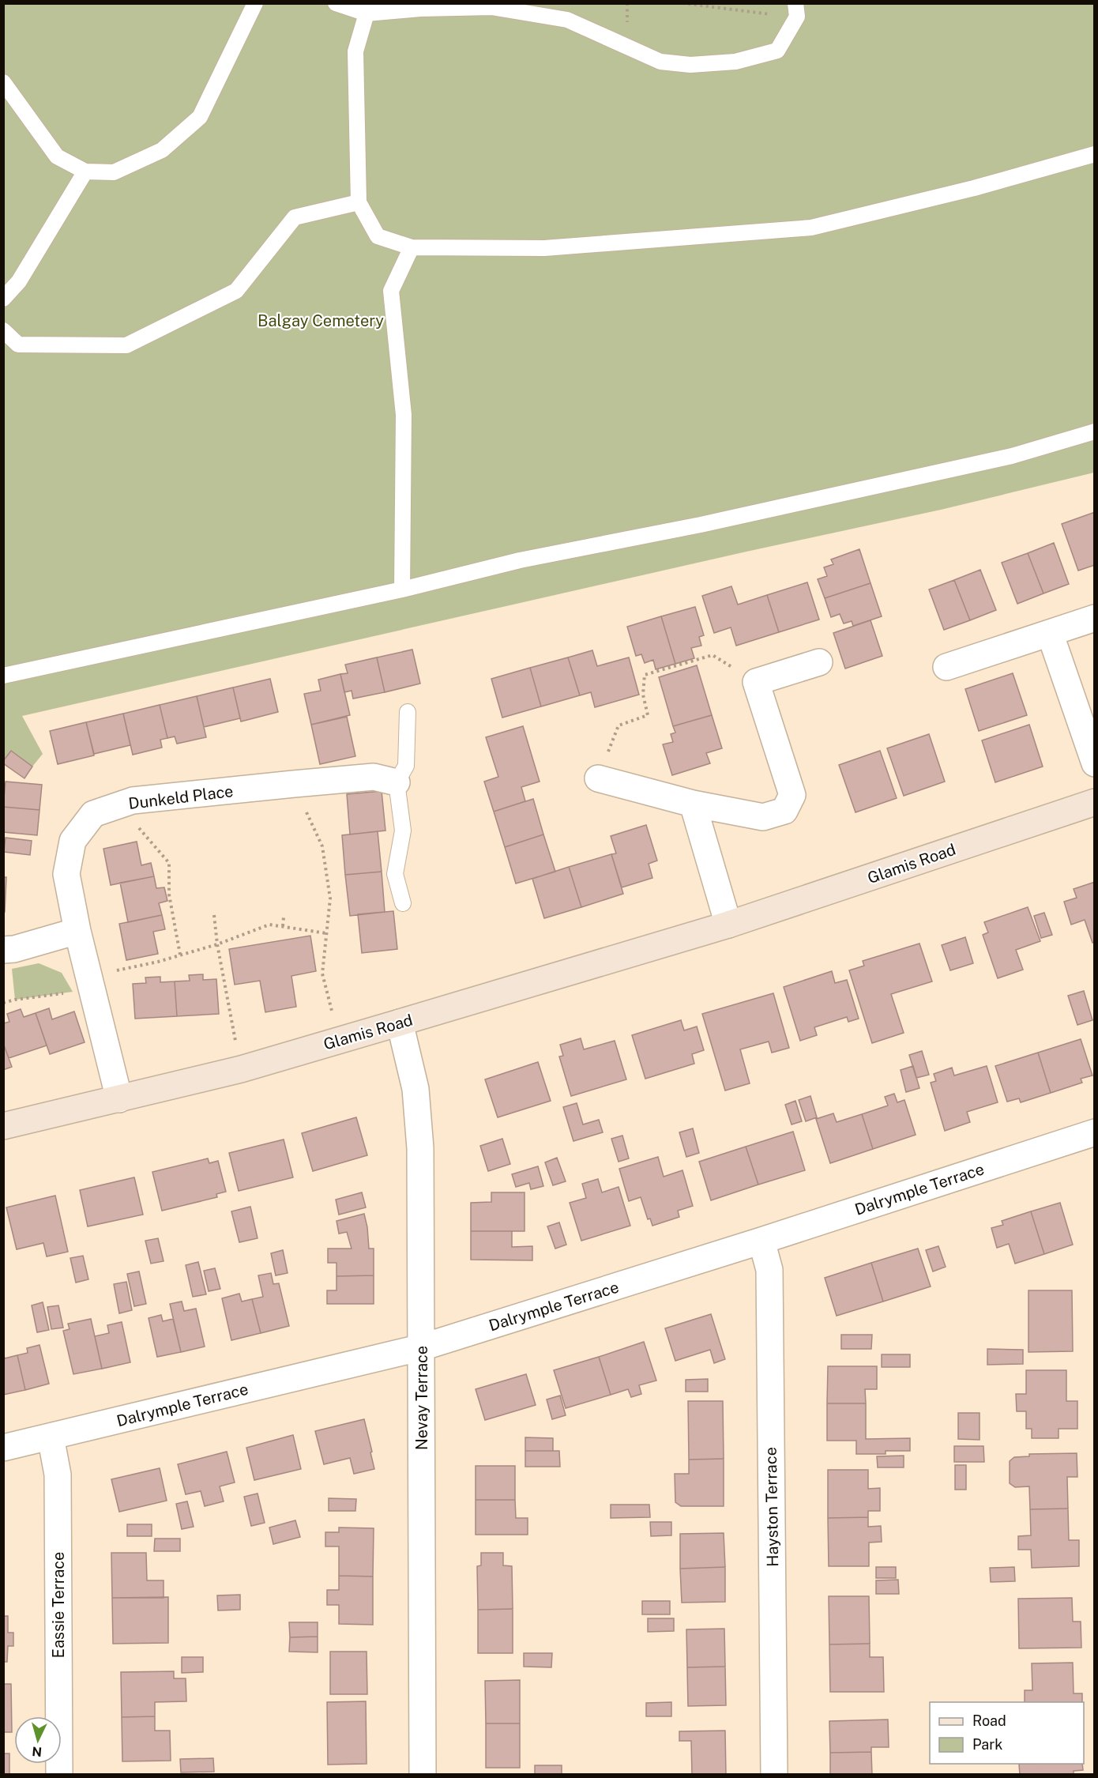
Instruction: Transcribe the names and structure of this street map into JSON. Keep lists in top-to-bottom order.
{
  "streets": {
    "street": [
      "Dunkeld Place",
      "Glamis Road",
      "Dalrymple Terrace",
      "Nevay Terrace",
      "Hayston Terrace",
      "Eassie Terrace"
    ]
  },
  "crossings": [
    ["Dunkeld Place", "Glamis Road"],
    ["Glamis Road", "Nevay Terrace"],
    ["Dalrymple Terrace", "Nevay Terrace"],
    ["Dalrymple Terrace", "Hayston Terrace"],
    ["Dalrymple Terrace", "Eassie Terrace"]
  ],
  "parks": ["Balgay Cemetery"],
  "legend": ["Road", "Park"],
  "north": "bottom"
}
